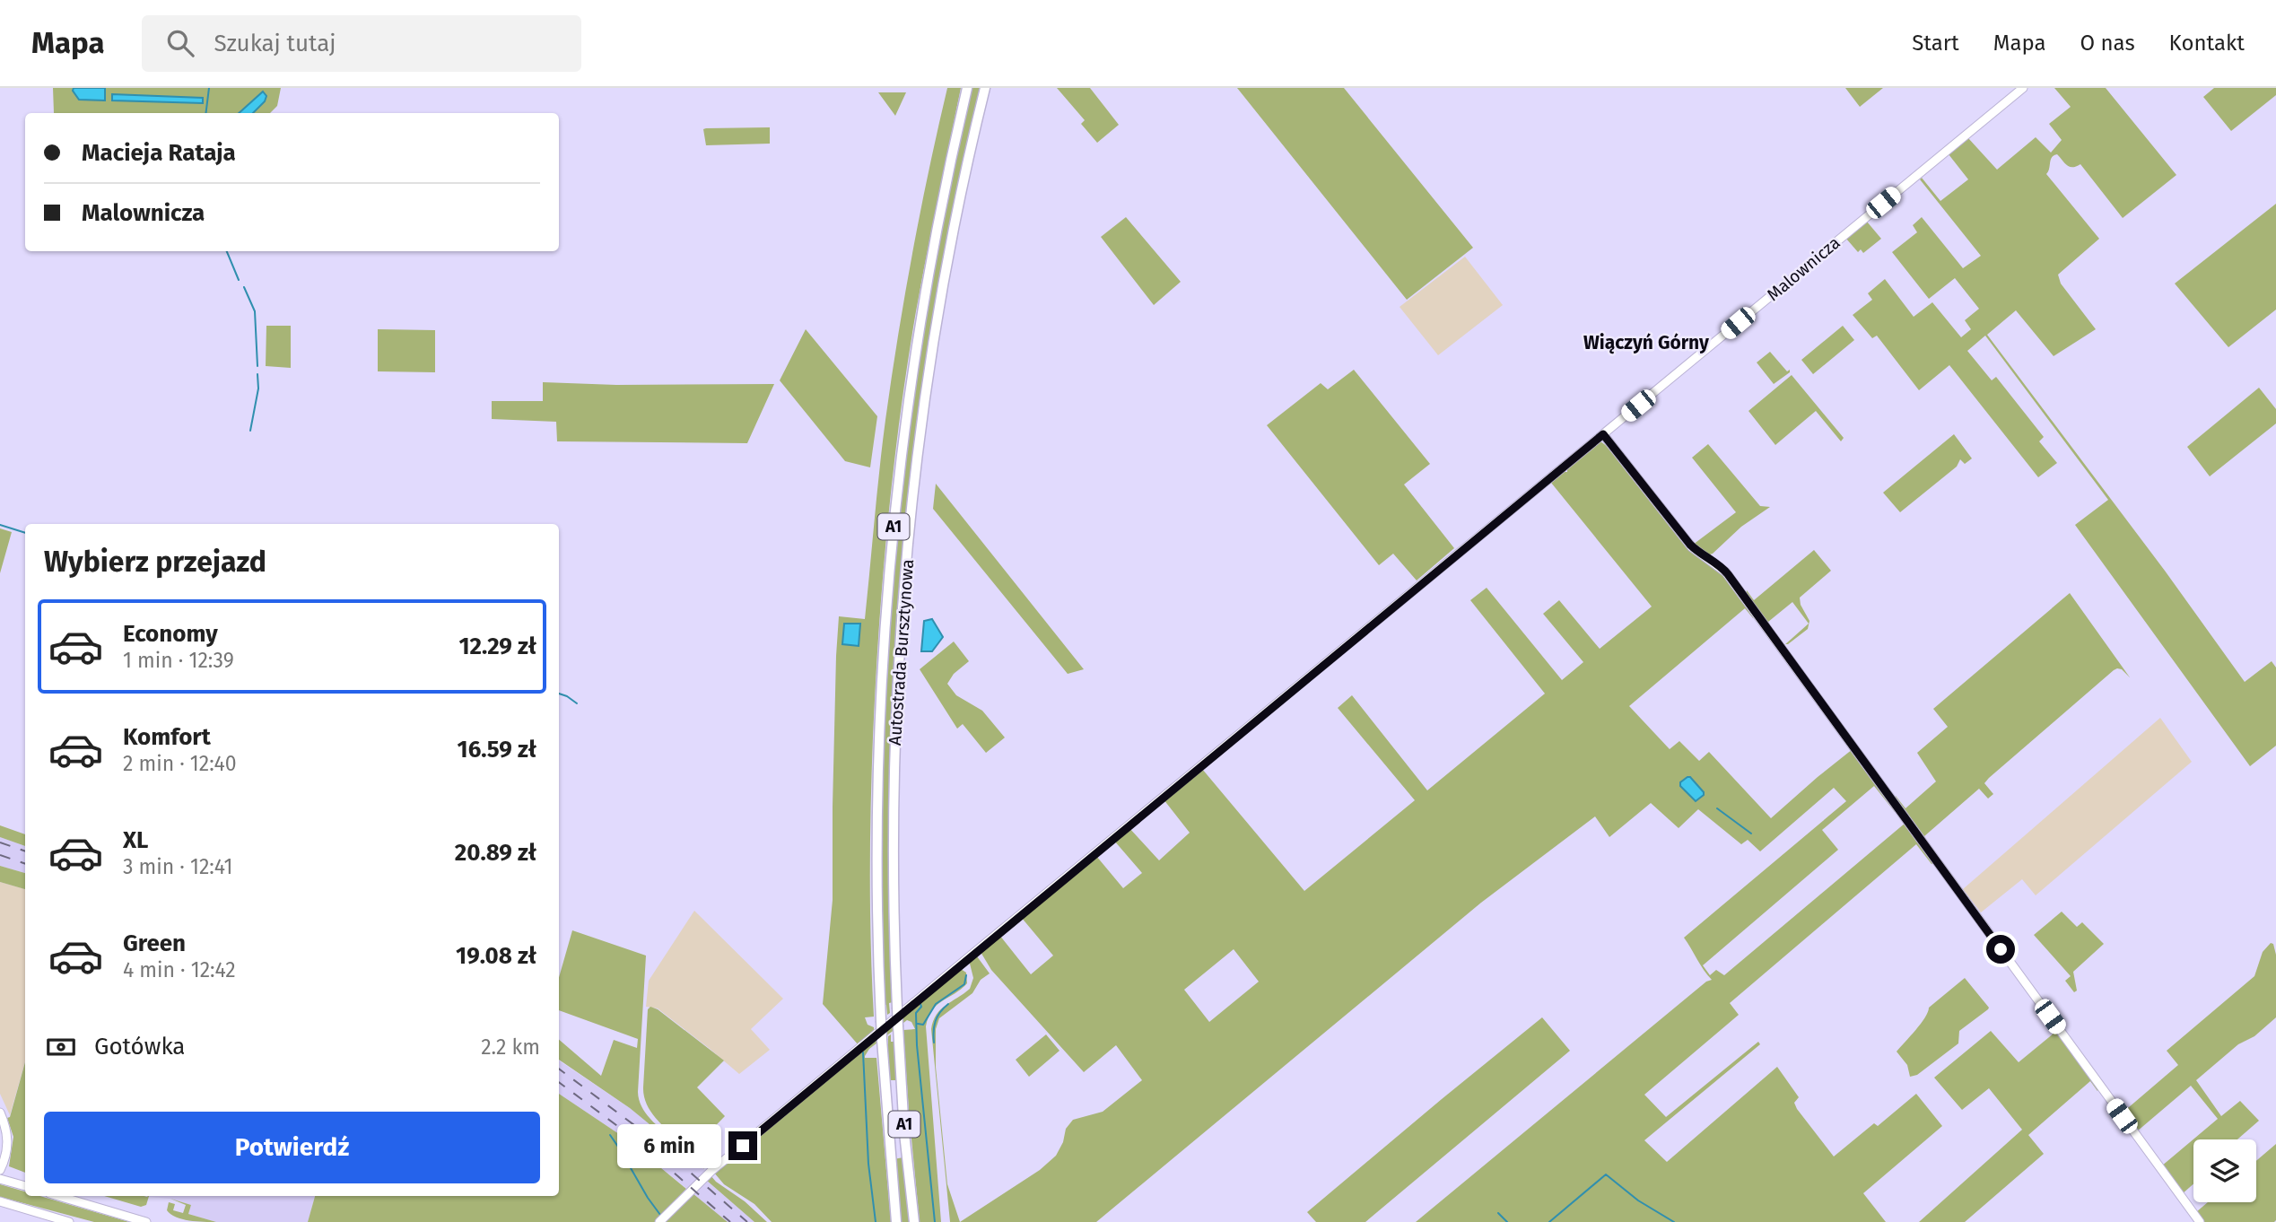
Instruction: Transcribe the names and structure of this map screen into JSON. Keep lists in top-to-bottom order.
{
  "streets": {
    "highway": ["A1", "Autostrada Bursztynowa"],
    "street": ["Malownicza"]
  },
  "districts": ["Wiączyń Górny"],
  "page": {
    "header": "Mapa",
    "search": "Szukaj tutaj",
    "nav": [
      "Start",
      "Mapa",
      "O nas",
      "Kontakt"
    ],
    "banner": ["Macieja Rataja", "Malownicza"],
    "heading": "Wybierz przejazd",
    "list": [
      {
        "name": "Economy",
        "note": "1 min · 12:39",
        "value": "12.29 zł"
      },
      {
        "name": "Komfort",
        "note": "2 min · 12:40",
        "value": "16.59 zł"
      },
      {
        "name": "XL",
        "note": "3 min · 12:41",
        "value": "20.89 zł"
      },
      {
        "name": "Green",
        "note": "4 min · 12:42",
        "value": "19.08 zł"
      }
    ],
    "pay": ["Gotówka", "2.2 km"],
    "buttons": "Potwierdź",
    "bubble": "6 min"
  }
}
